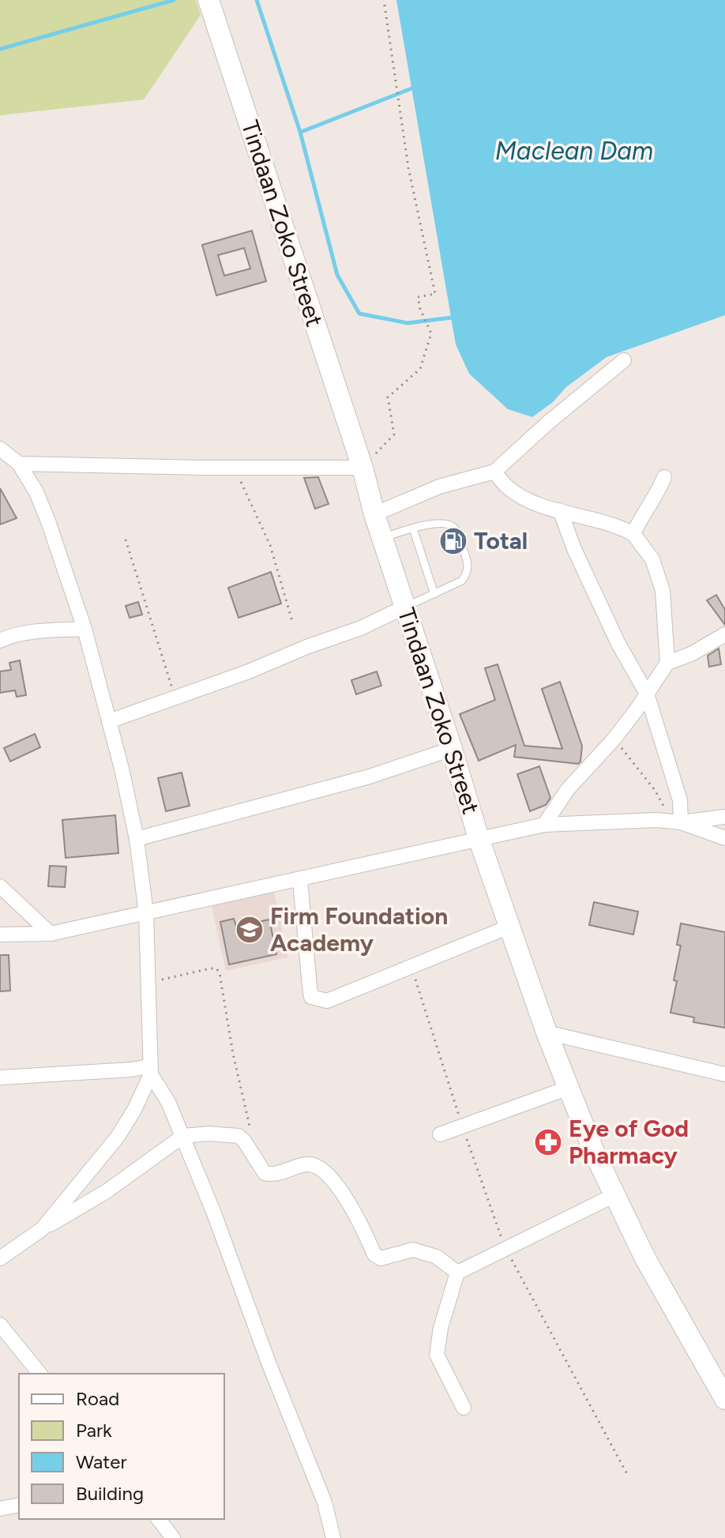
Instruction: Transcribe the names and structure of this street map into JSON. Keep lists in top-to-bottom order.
{
  "streets": {
    "main road": ["Tindaan Zoko Street"]
  },
  "water": ["Maclean Dam"],
  "places": {
    "fuel station": ["Total"],
    "school or university": ["Firm Foundation Academy"],
    "pharmacy": ["Eye of God Pharmacy"]
  },
  "legend": [
    "Road",
    "Park",
    "Water",
    "Building"
  ]
}
